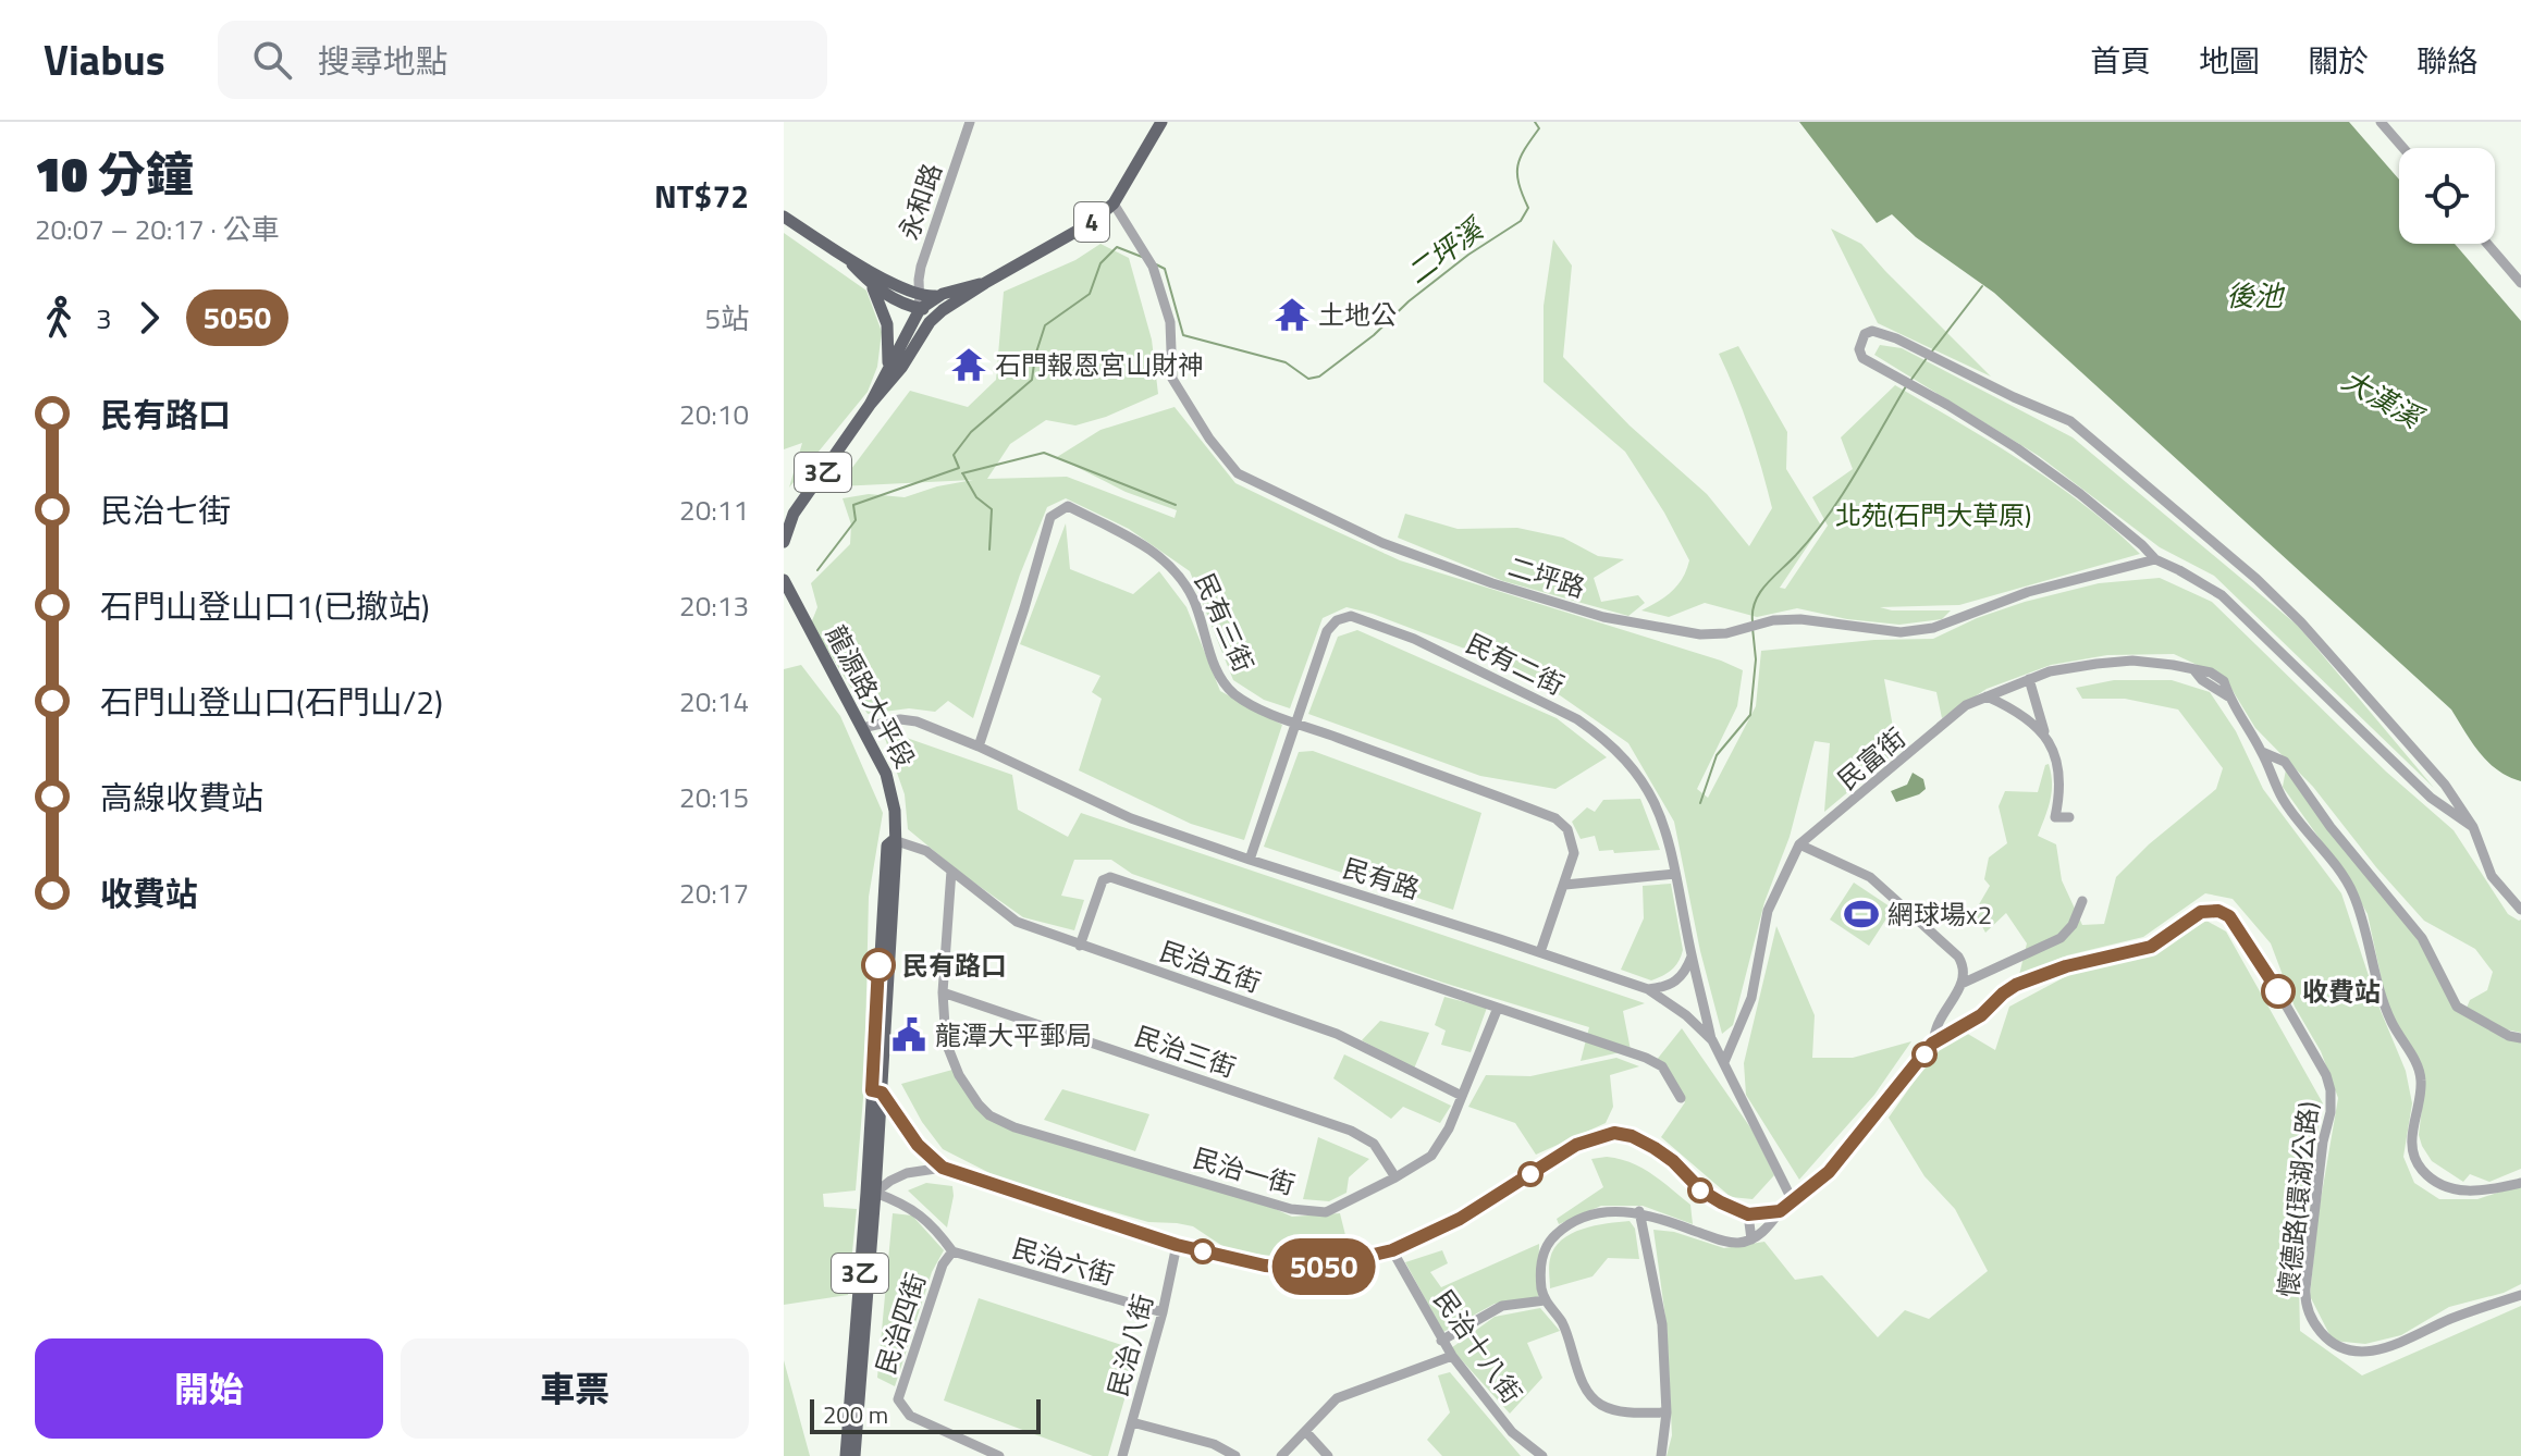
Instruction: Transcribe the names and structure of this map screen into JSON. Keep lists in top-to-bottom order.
{
  "streets": {
    "main road": ["4", "3乙", "龍源路大平段"],
    "street": [
      "永和路",
      "二坪路",
      "民有三街",
      "民有二街",
      "民富街",
      "民有路",
      "民治五街",
      "民治三街",
      "民治一街",
      "懷德路(環湖公路)",
      "民治六街",
      "民治四街",
      "民治八街",
      "民治十八街"
    ]
  },
  "crossings": [
    ["永和路", "4"],
    ["永和路", "3乙"],
    ["4", "3乙"],
    ["4", "二坪路"],
    ["民有三街", "民有二街"],
    ["民有三街", "民有路"],
    ["民有二街", "民有路"],
    ["龍源路大平段", "民有路"],
    ["民富街", "民有路"],
    ["民治五街", "民治一街"],
    ["民治三街", "民治一街"],
    ["民治六街", "民治四街"],
    ["民治六街", "民治八街"]
  ],
  "water": ["二坪溪", "後池", "大漢溪"],
  "parks": ["北苑(石門大草原)"],
  "places": {
    "temple": ["土地公", "石門報恩宮山財神"],
    "sports": ["網球場x2"],
    "other": ["民有路口", "收費站"],
    "public building": ["龍潭大平郵局"]
  },
  "lines": ["bus line 5050"],
  "scale_bar": "200 m",
  "page": {
    "header": "Viabus",
    "search": "搜尋地點",
    "nav": [
      "首頁",
      "地圖",
      "關於",
      "聯絡"
    ],
    "heading": ["10 分鐘", "20:07 – 20:17 · 公車", "NT$72"],
    "on_map": "5050",
    "legs": ["3", "5050", "5站"],
    "list": [
      {
        "name": "民有路口",
        "value": "20:10"
      },
      {
        "name": "民治七街",
        "value": "20:11"
      },
      {
        "name": "石門山登山口1(已撤站)",
        "value": "20:13"
      },
      {
        "name": "石門山登山口(石門山/2)",
        "value": "20:14"
      },
      {
        "name": "高線收費站",
        "value": "20:15"
      },
      {
        "name": "收費站",
        "value": "20:17"
      }
    ],
    "buttons": ["開始", "車票"],
    "scale": "200 m"
  }
}
